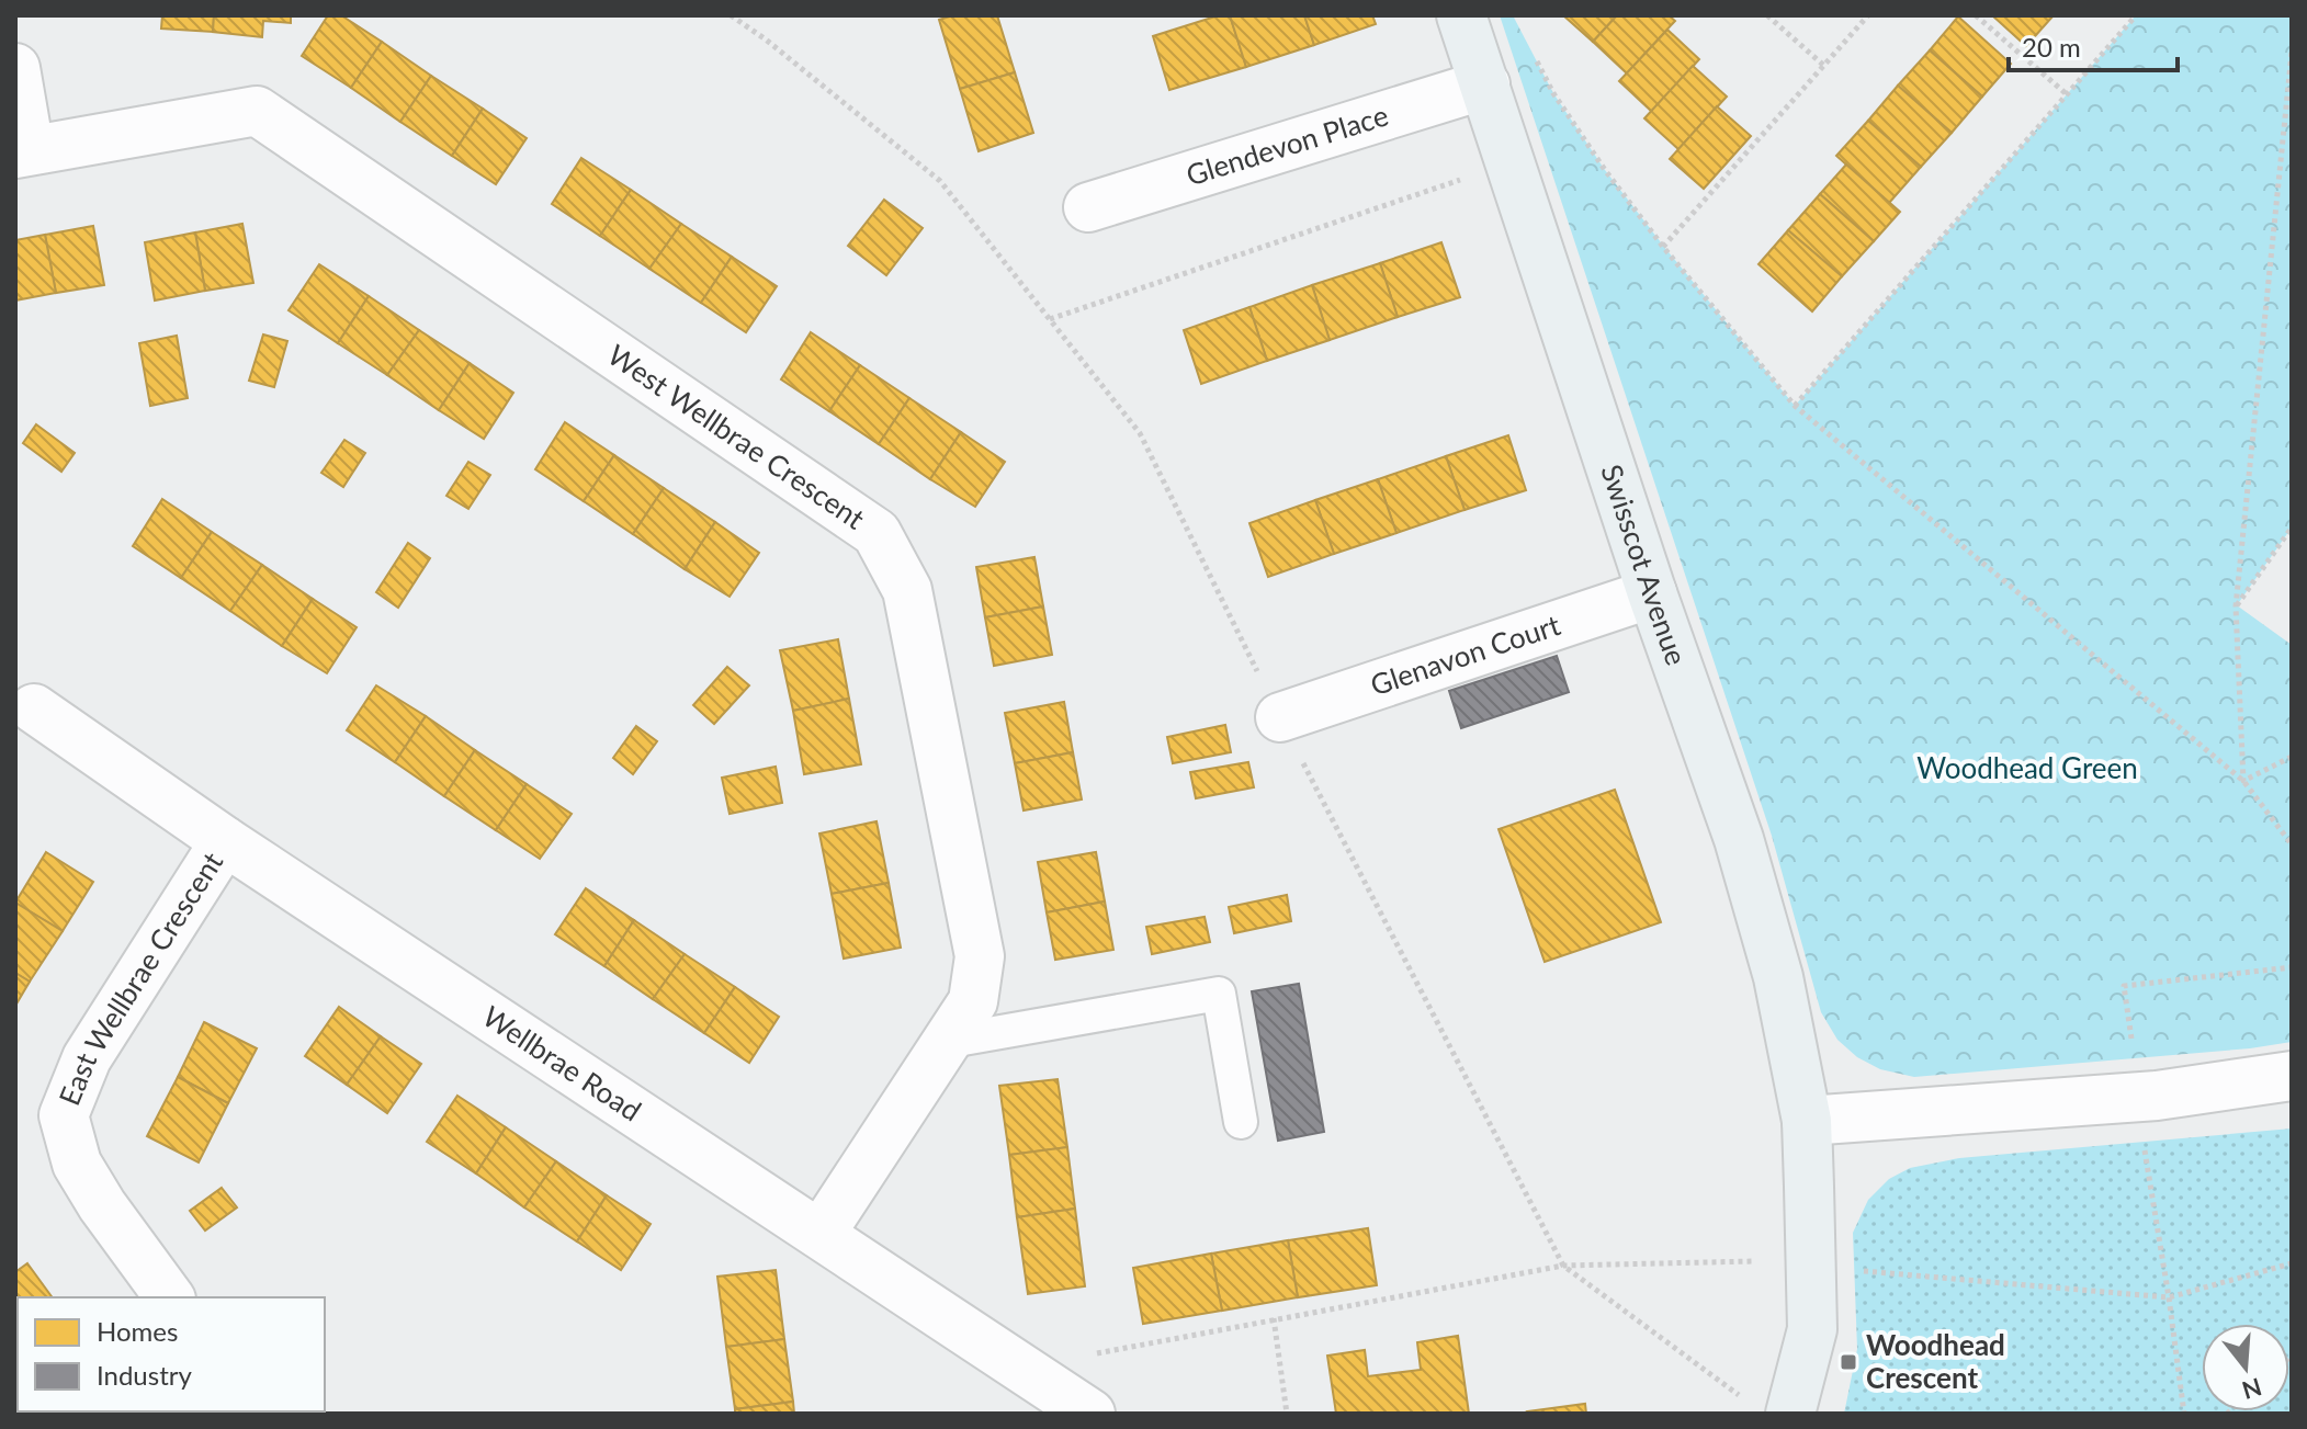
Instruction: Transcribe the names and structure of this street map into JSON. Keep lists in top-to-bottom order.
{
  "streets": {
    "street": [
      "Glendevon Place",
      "West Wellbrae Crescent",
      "Swisscot Avenue",
      "Glenavon Court",
      "East Wellbrae Crescent",
      "Wellbrae Road"
    ]
  },
  "crossings": [
    ["Glendevon Place", "Swisscot Avenue"],
    ["West Wellbrae Crescent", "Wellbrae Road"],
    ["Swisscot Avenue", "Glenavon Court"],
    ["East Wellbrae Crescent", "Wellbrae Road"]
  ],
  "parks": ["Woodhead Green"],
  "places": {
    "transit": ["Woodhead Crescent"]
  },
  "legend": ["Homes", "Industry"],
  "scale_bar": "20 m",
  "north": "bottom"
}
